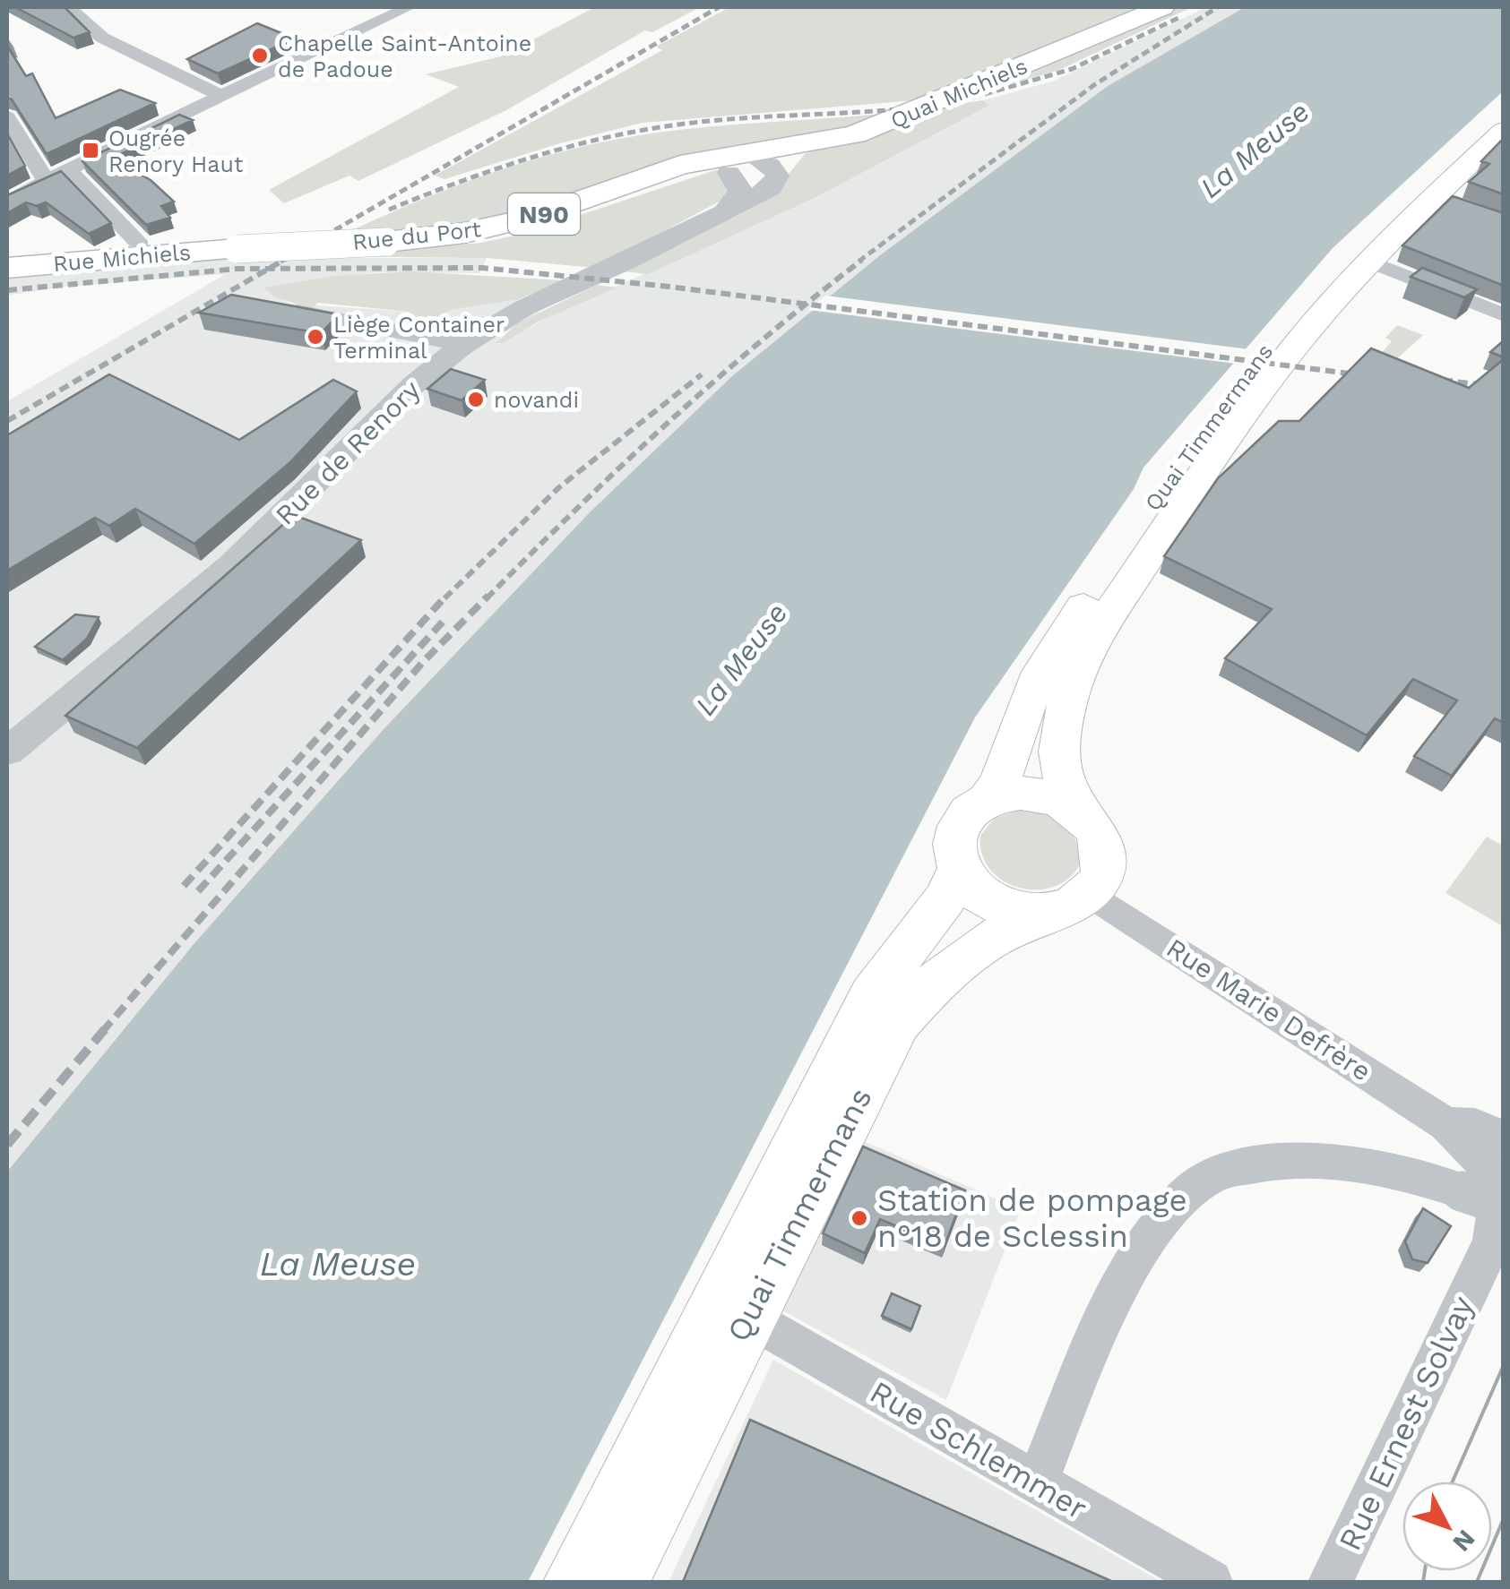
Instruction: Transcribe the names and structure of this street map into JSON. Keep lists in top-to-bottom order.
{
  "streets": {
    "main road": [
      "Quai Michiels",
      "N90",
      "Rue du Port",
      "Rue Michiels",
      "Quai Timmermans"
    ],
    "street": [
      "Rue de Renory",
      "Rue Marie Defrère",
      "Rue Ernest Solvay",
      "Rue Schlemmer"
    ]
  },
  "crossings": [
    ["Quai Michiels", "Rue du Port"],
    ["Quai Michiels", "Rue de Renory"],
    ["Rue du Port", "Rue Michiels"],
    ["Quai Timmermans", "Rue Marie Defrère"],
    ["Quai Timmermans", "Rue Schlemmer"],
    ["Rue Marie Defrère", "Rue Ernest Solvay"]
  ],
  "water": ["La Meuse"],
  "places": {
    "other": [
      "Chapelle Saint-Antoine de Padoue",
      "Liège Container Terminal",
      "novandi",
      "Station de pompage n°18 de Sclessin"
    ],
    "transit": ["Ougrée Renory Haut"]
  },
  "north": "bottom right"
}
